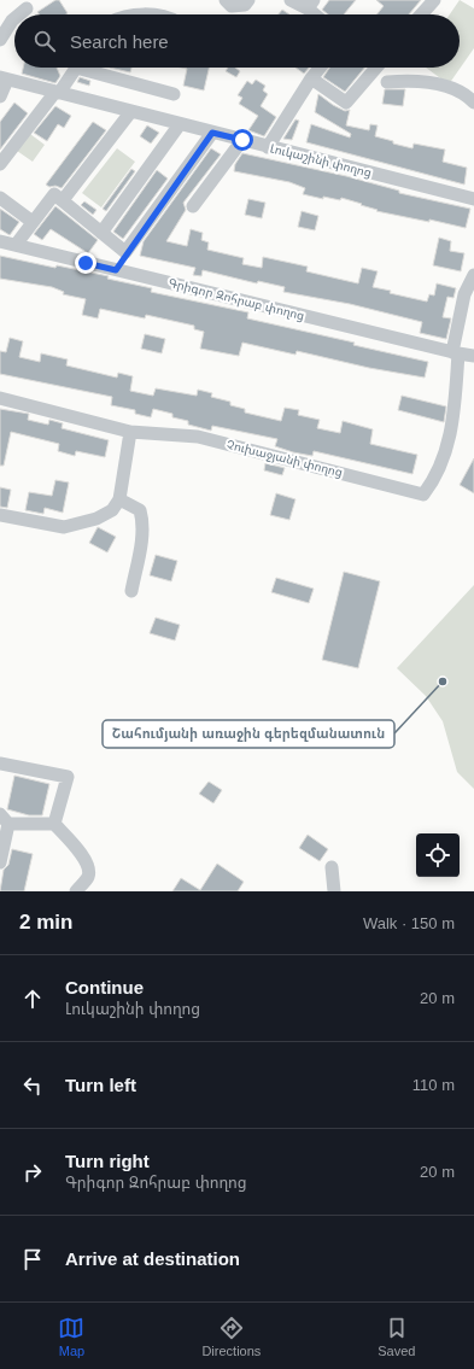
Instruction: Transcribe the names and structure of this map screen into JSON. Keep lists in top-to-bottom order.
{
  "streets": {
    "street": ["Լուկաշինի փողոց", "Գրիգոր Զոհրաբ փողոց", "Չուխաջյանի փողոց"]
  },
  "crossings": [
    ["Գրիգոր Զոհրաբ փողոց", "Չուխաջյանի փողոց"]
  ],
  "places": ["Շահումյանի առաջին գերեզմանատուն"],
  "page": {
    "search": "Search here",
    "heading": ["2 min", "Walk · 150 m"],
    "list": [
      ["Continue", "Լուկաշինի փողոց", "20 m"],
      ["Turn left", "110 m"],
      ["Turn right", "Գրիգոր Զոհրաբ փողոց", "20 m"],
      "Arrive at destination"
    ],
    "nav": ["Map", "Directions", "Saved"]
  }
}
